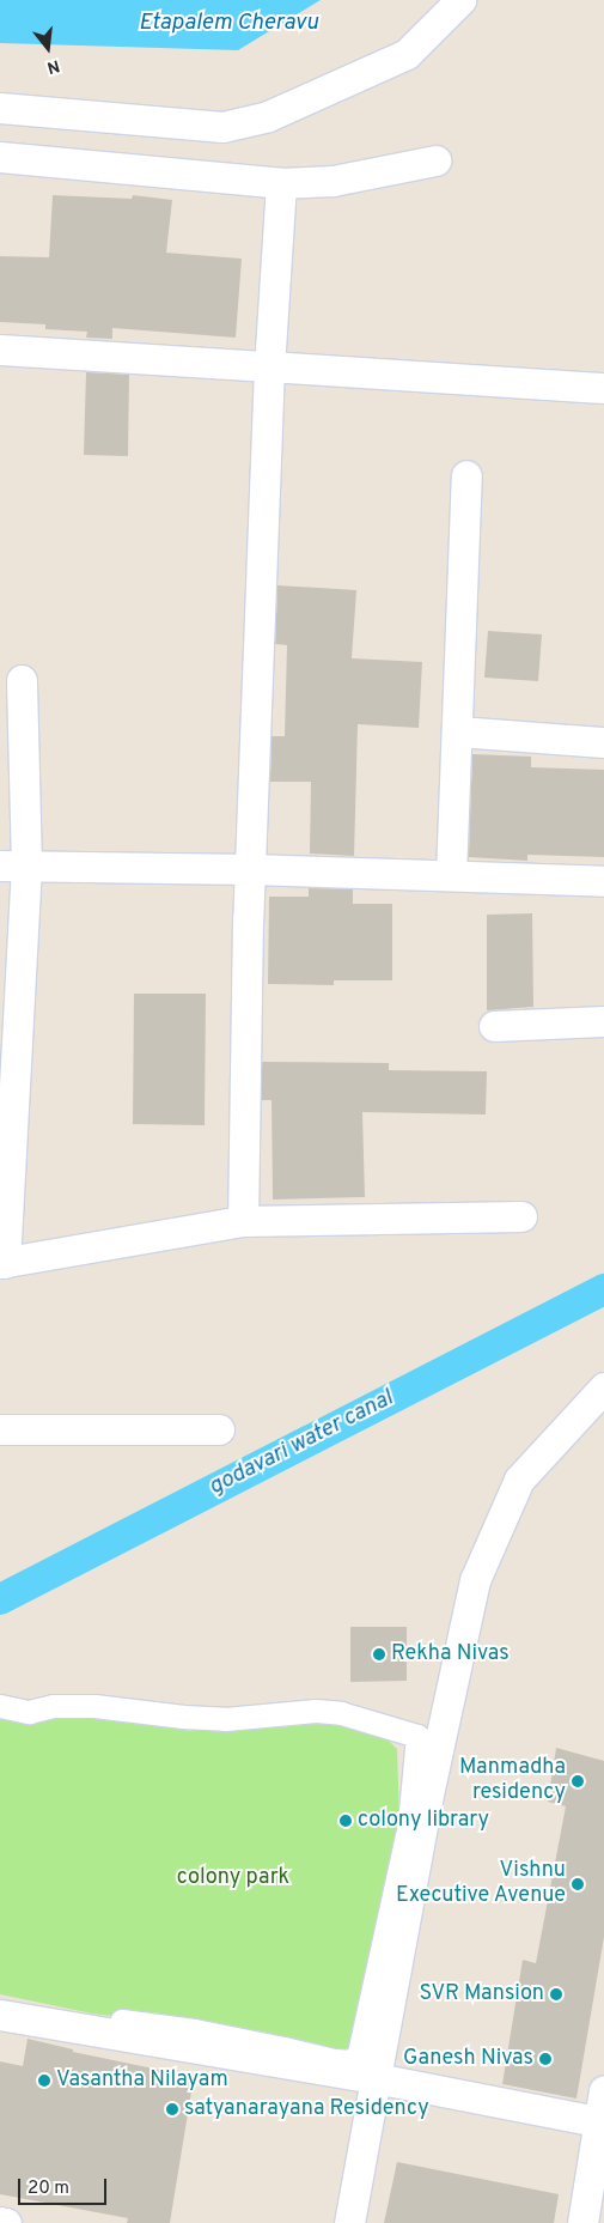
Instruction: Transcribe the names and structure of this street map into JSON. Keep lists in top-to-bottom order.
{
  "water": ["Etapalem Cheravu", "godavari water canal"],
  "parks": ["colony park"],
  "places": [
    "Rekha Nivas",
    "Manmadha residency",
    "colony library",
    "Vishnu Executive Avenue",
    "SVR Mansion",
    "Ganesh Nivas",
    "Vasantha Nilayam",
    "satyanarayana Residency"
  ],
  "scale_bar": "20 m",
  "north": "bottom"
}
